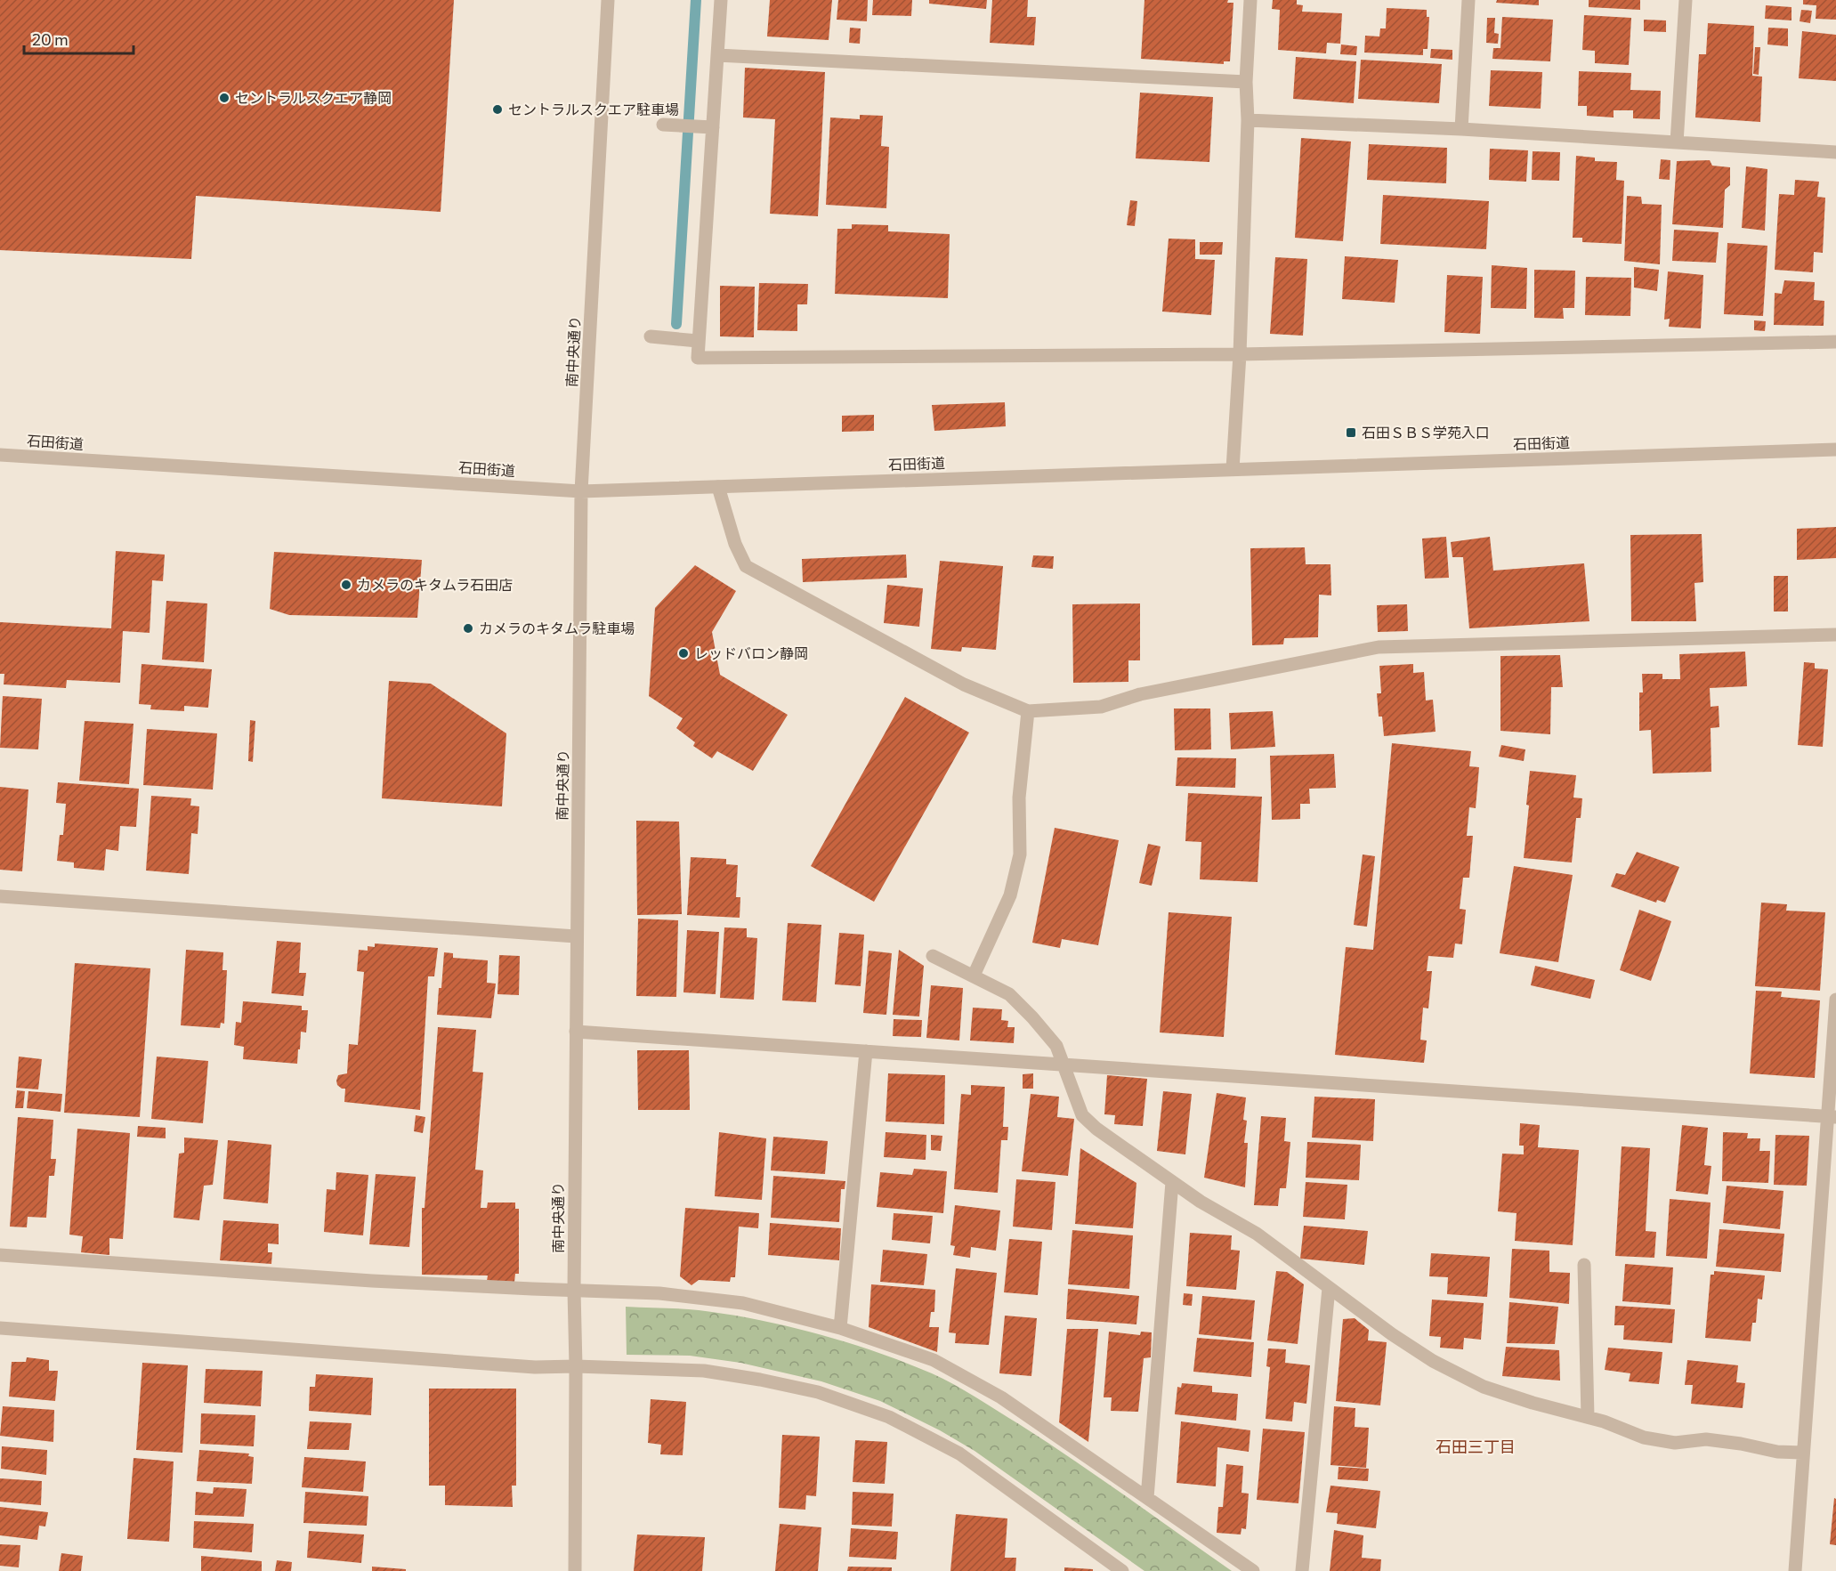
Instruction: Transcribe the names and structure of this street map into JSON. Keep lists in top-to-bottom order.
{
  "streets": {
    "street": ["南中央通り", "石田街道"]
  },
  "crossings": [
    ["南中央通り", "石田街道"]
  ],
  "districts": ["石田三丁目"],
  "places": {
    "other": [
      "セントラルスクエア静岡",
      "セントラルスクエア駐車場",
      "カメラのキタムラ石田店",
      "カメラのキタムラ駐車場",
      "レッドバロン静岡"
    ],
    "transit": ["石田ＳＢＳ学苑入口"]
  },
  "scale_bar": "20 m"
}
